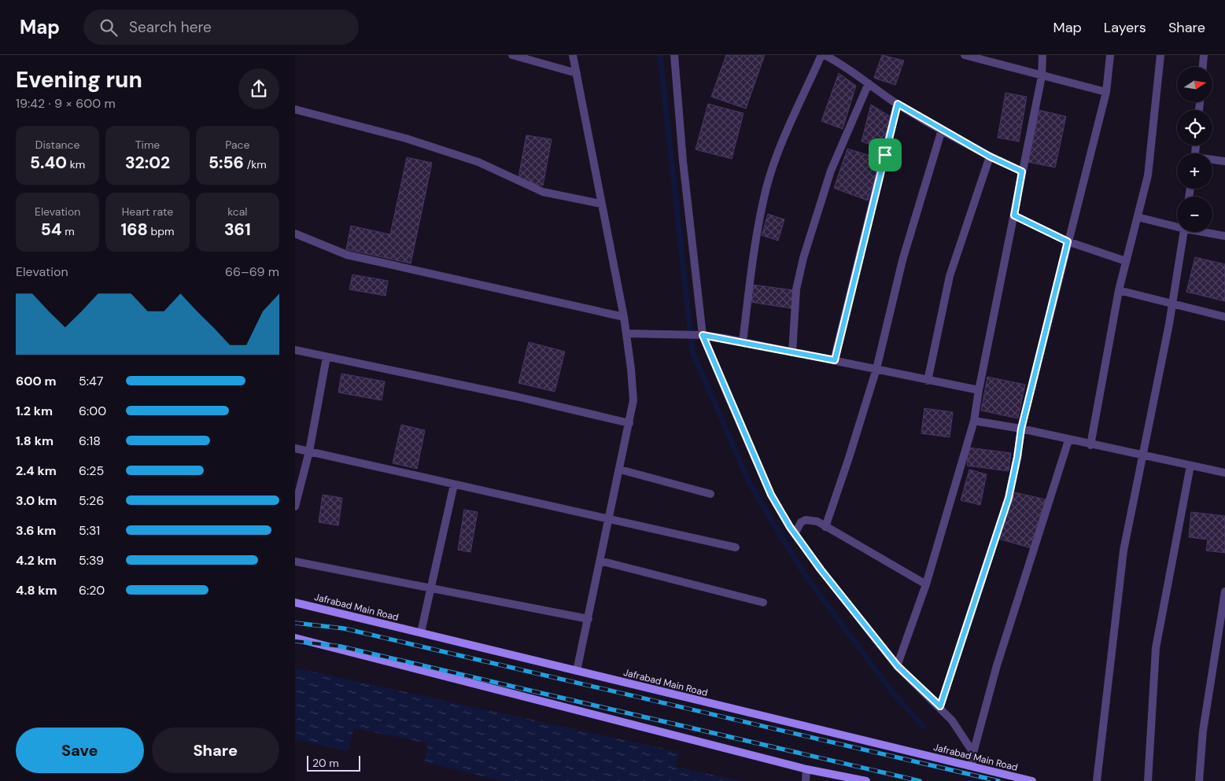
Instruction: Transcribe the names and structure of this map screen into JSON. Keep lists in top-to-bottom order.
{
  "streets": {
    "main road": ["Jafrabad Main Road"]
  },
  "scale_bar": "20 m",
  "north": "right",
  "page": {
    "header": "Map",
    "search": "Search here",
    "nav": ["Map", "Layers", "Share"],
    "heading": ["Evening run", "19:42 · 9 × 600 m"],
    "map_buttons": ["+", "−"],
    "stats": [
      ["Distance", "5.40 km"],
      ["Time", "32:02"],
      ["Pace", "5:56 /km"],
      ["Elevation", "54 m"],
      ["Heart rate", "168 bpm"],
      ["kcal", "361"]
    ],
    "chart": ["Elevation", "66–69 m"],
    "list": [
      {
        "name": "600 m",
        "note": "5:47"
      },
      {
        "name": "1.2 km",
        "note": "6:00"
      },
      {
        "name": "1.8 km",
        "note": "6:18"
      },
      {
        "name": "2.4 km",
        "note": "6:25"
      },
      {
        "name": "3.0 km",
        "note": "5:26"
      },
      {
        "name": "3.6 km",
        "note": "5:31"
      },
      {
        "name": "4.2 km",
        "note": "5:39"
      },
      {
        "name": "4.8 km",
        "note": "6:20"
      }
    ],
    "buttons": ["Save", "Share"],
    "scale": "20 m"
  }
}
